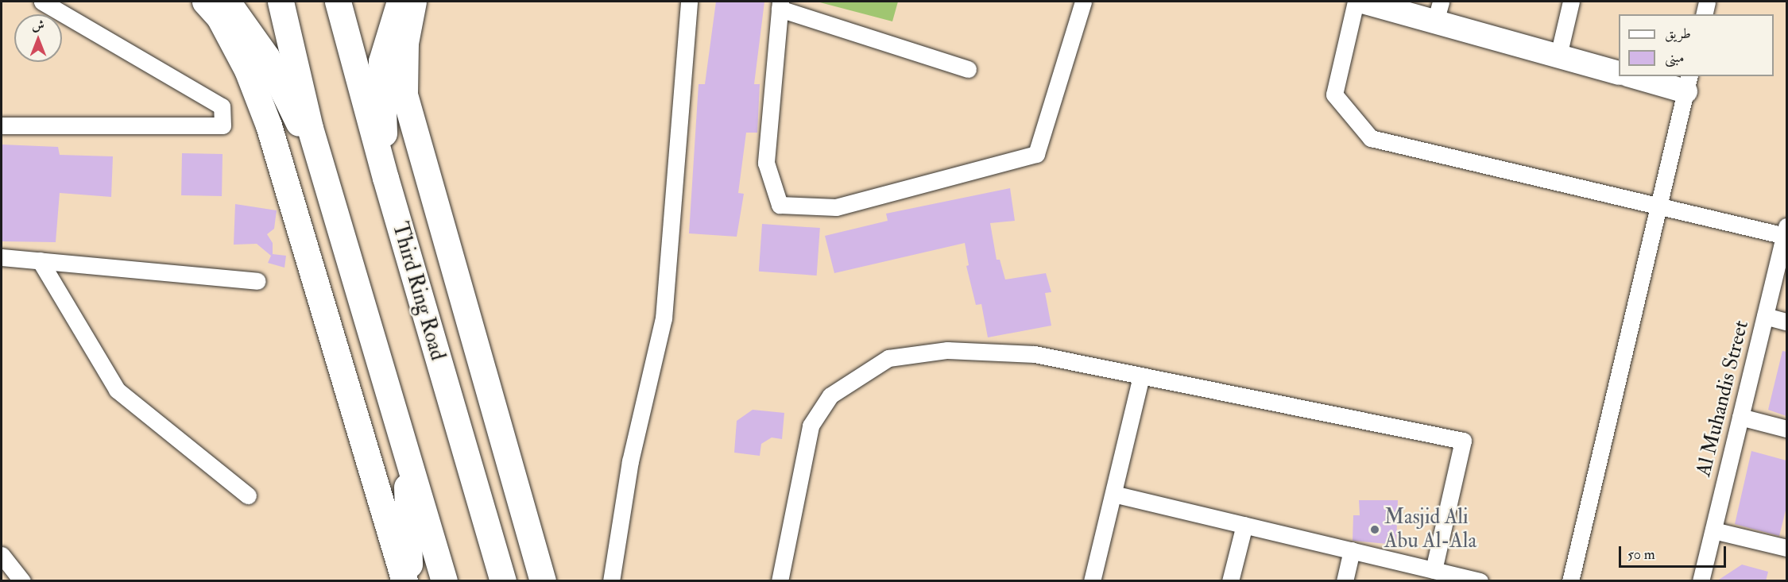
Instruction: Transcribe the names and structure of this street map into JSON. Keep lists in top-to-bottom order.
{
  "streets": {
    "highway": ["Third Ring Road"],
    "street": ["Al Muhandis Street"]
  },
  "places": ["Masjid Ali Abu Al-Ala"],
  "legend": ["طريق", "مبنى"],
  "scale_bar": "50 m",
  "north": "top"
}
